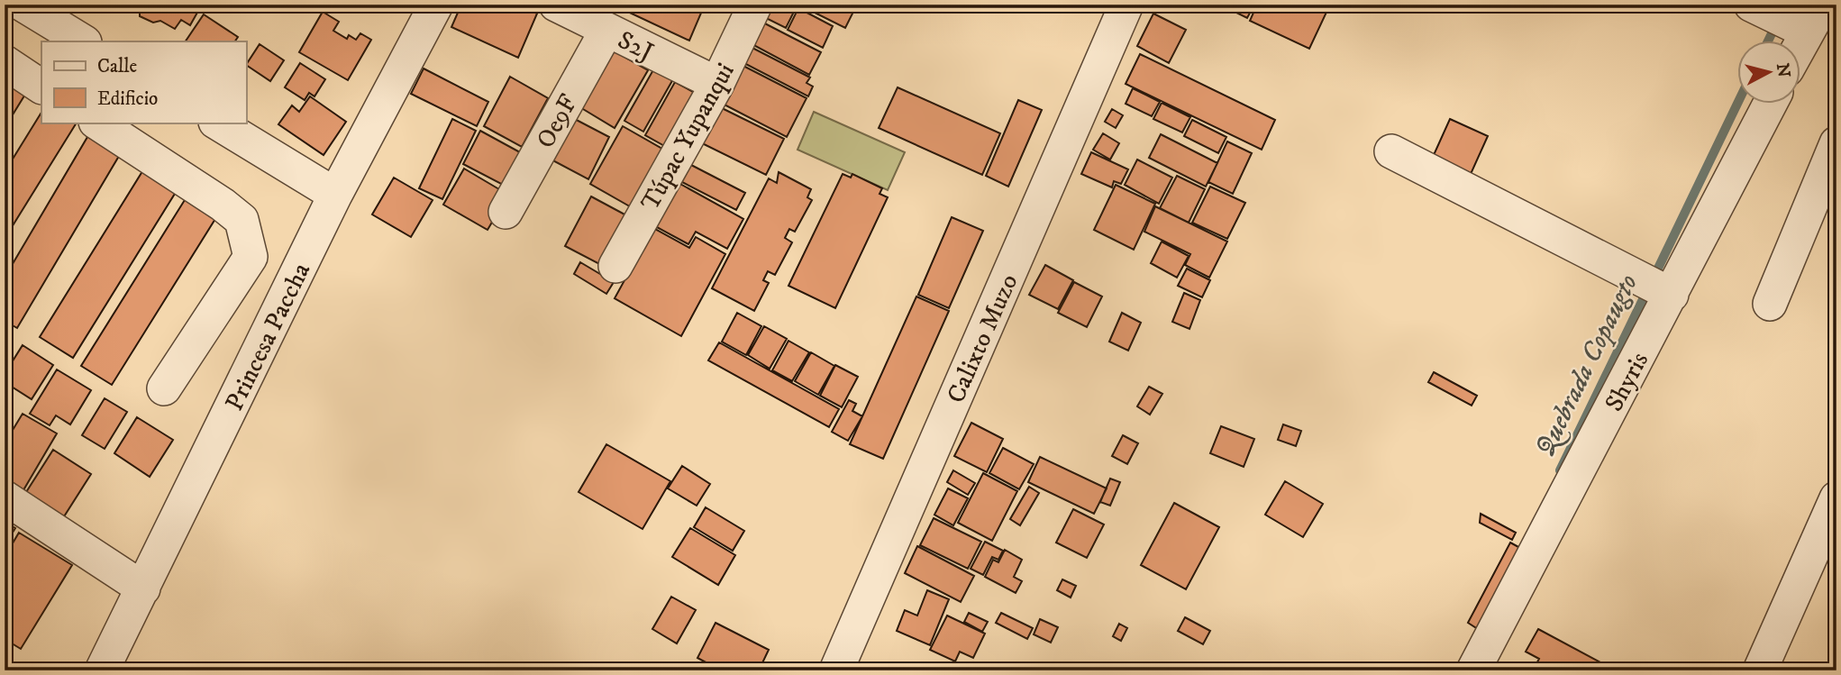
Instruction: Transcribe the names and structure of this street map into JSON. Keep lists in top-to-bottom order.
{
  "streets": {
    "street": [
      "S2J",
      "Oe9F",
      "Túpac Yupanqui",
      "Princesa Paccha",
      "Calixto Muzo",
      "Shyris"
    ]
  },
  "crossings": [
    ["S2J", "Oe9F"],
    ["S2J", "Túpac Yupanqui"]
  ],
  "water": ["Quebrada Copaugto"],
  "legend": ["Calle", "Edificio"],
  "north": "right"
}
